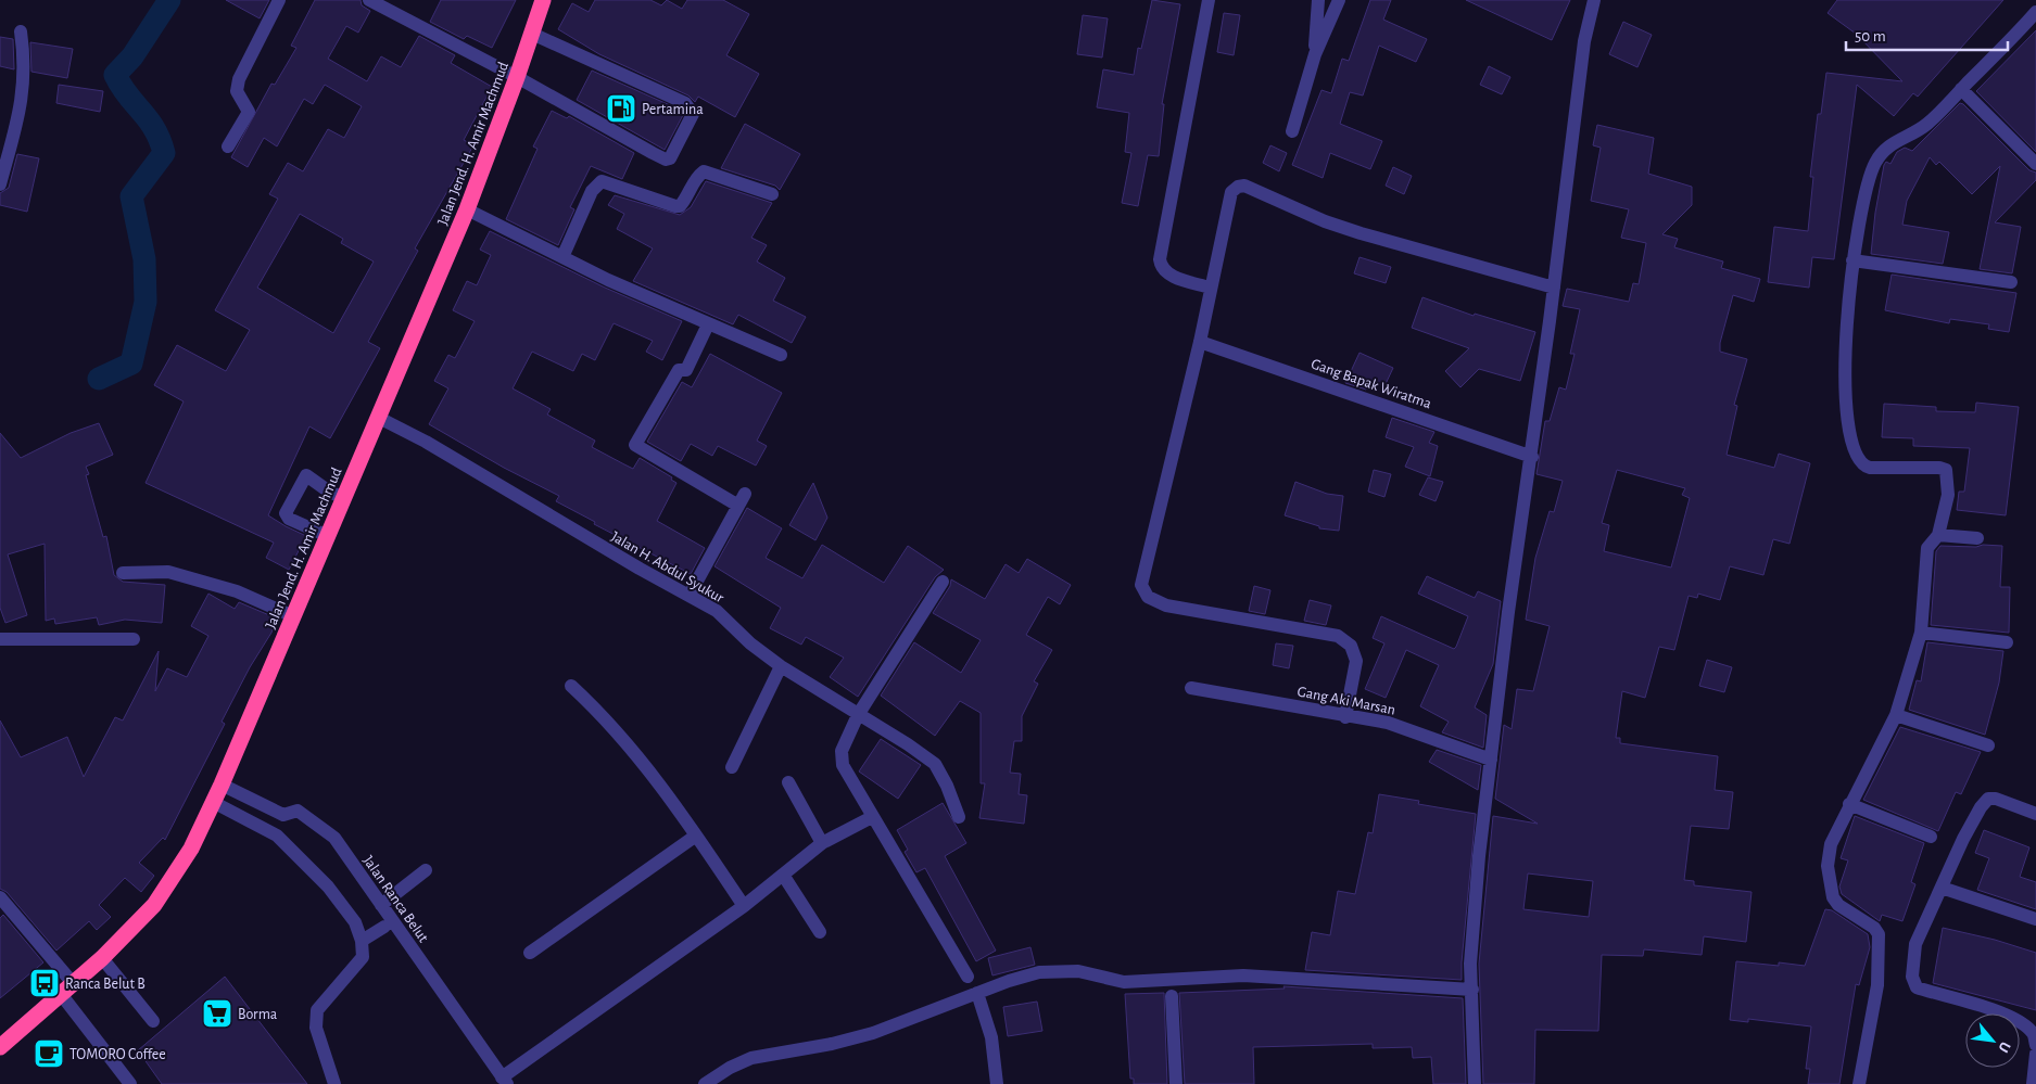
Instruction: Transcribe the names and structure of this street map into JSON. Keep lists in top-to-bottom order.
{
  "streets": {
    "highway": ["Jalan Jend. H. Amir Machmud"],
    "street": [
      "Gang Bapak Wiratma",
      "Jalan H. Abdul Syukur",
      "Gang Aki Marsan",
      "Jalan Ranca Belut"
    ]
  },
  "crossings": [
    ["Jalan Jend. H. Amir Machmud", "Jalan H. Abdul Syukur"],
    ["Jalan Jend. H. Amir Machmud", "Jalan Ranca Belut"]
  ],
  "places": {
    "fuel station": ["Pertamina"],
    "bus stop": ["Ranca Belut B"],
    "supermarket": ["Borma"],
    "cafe": ["TOMORO Coffee"]
  },
  "scale_bar": "50 m",
  "north": "bottom right"
}
